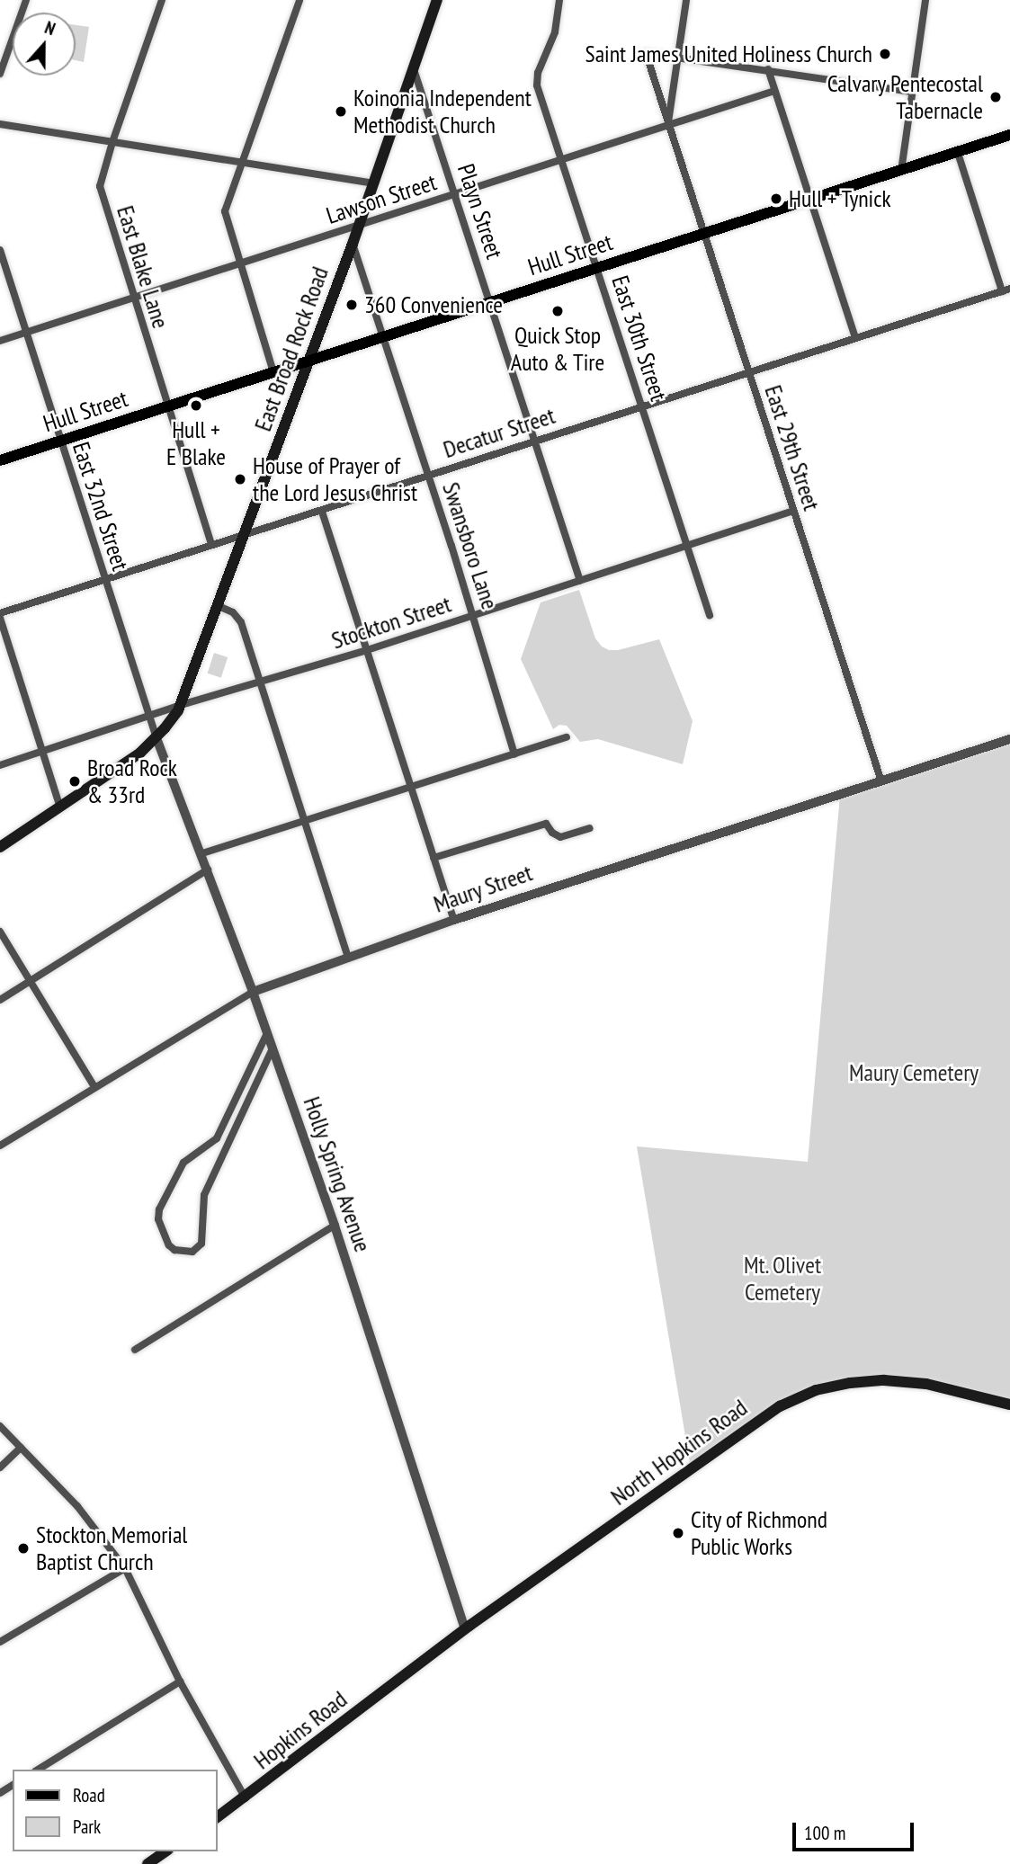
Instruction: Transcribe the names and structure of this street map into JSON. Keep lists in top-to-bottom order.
{
  "streets": {
    "main road": [
      "Hull Street",
      "East Broad Rock Road",
      "North Hopkins Road",
      "Hopkins Road"
    ],
    "street": [
      "Lawson Street",
      "Playn Street",
      "East Blake Lane",
      "East 30th Street",
      "Decatur Street",
      "East 29th Street",
      "East 32nd Street",
      "Swansboro Lane",
      "Stockton Street",
      "Maury Street",
      "Holly Spring Avenue"
    ]
  },
  "crossings": [
    ["Lawson Street", "Playn Street"],
    ["Lawson Street", "East Blake Lane"],
    ["Lawson Street", "East 30th Street"],
    ["Lawson Street", "East Broad Rock Road"],
    ["Lawson Street", "East 29th Street"],
    ["Lawson Street", "East 32nd Street"],
    ["Playn Street", "Hull Street"],
    ["Playn Street", "East Broad Rock Road"],
    ["Playn Street", "Decatur Street"],
    ["Playn Street", "Stockton Street"],
    ["Hull Street", "East Blake Lane"],
    ["Hull Street", "East 30th Street"],
    ["Hull Street", "East Broad Rock Road"],
    ["Hull Street", "East 29th Street"],
    ["Hull Street", "East 32nd Street"],
    ["Hull Street", "Swansboro Lane"],
    ["East Blake Lane", "Decatur Street"],
    ["East 30th Street", "Decatur Street"],
    ["East 30th Street", "Stockton Street"],
    ["East Broad Rock Road", "Decatur Street"],
    ["East Broad Rock Road", "East 32nd Street"],
    ["East Broad Rock Road", "Swansboro Lane"],
    ["East Broad Rock Road", "Stockton Street"],
    ["East Broad Rock Road", "Holly Spring Avenue"],
    ["Decatur Street", "East 29th Street"],
    ["Decatur Street", "East 32nd Street"],
    ["Decatur Street", "Swansboro Lane"],
    ["East 29th Street", "Stockton Street"],
    ["East 29th Street", "Maury Street"],
    ["East 32nd Street", "Stockton Street"],
    ["East 32nd Street", "Holly Spring Avenue"],
    ["Swansboro Lane", "Stockton Street"],
    ["Maury Street", "Holly Spring Avenue"],
    ["Holly Spring Avenue", "North Hopkins Road"],
    ["North Hopkins Road", "Hopkins Road"]
  ],
  "parks": ["Maury Cemetery", "Mt. Olivet Cemetery"],
  "places": [
    "Saint James United Holiness Church",
    "Calvary Pentecostal Tabernacle",
    "Koinonia Independent Methodist Church",
    "Hull + Tynick",
    "360 Convenience",
    "Quick Stop Auto & Tire",
    "Hull + E Blake",
    "House of Prayer of the Lord Jesus Christ",
    "Broad Rock & 33rd",
    "City of Richmond Public Works",
    "Stockton Memorial Baptist Church"
  ],
  "legend": ["Road", "Park"],
  "scale_bar": "100 m",
  "north": "top"
}
